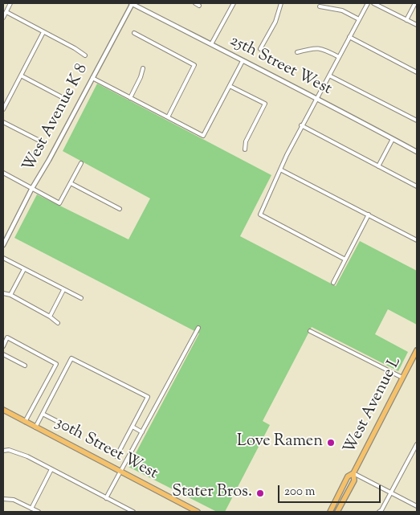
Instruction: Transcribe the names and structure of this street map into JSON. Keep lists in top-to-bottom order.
{
  "streets": {
    "main road": ["West Avenue L", "30th Street West"],
    "street": ["25th Street West", "West Avenue K 8"]
  },
  "crossings": [
    ["25th Street West", "West Avenue K 8"]
  ],
  "places": ["Love Ramen", "Stater Bros."],
  "scale_bar": "200 m"
}
